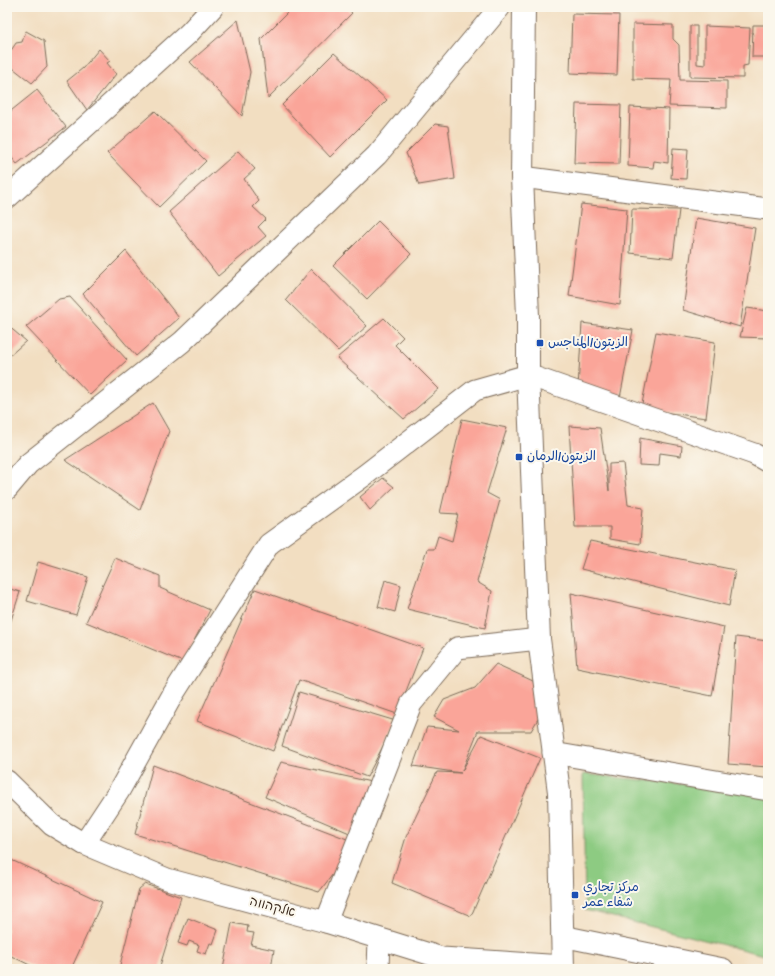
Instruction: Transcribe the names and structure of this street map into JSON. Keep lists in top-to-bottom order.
{
  "streets": {
    "street": ["אלקהווה"]
  },
  "places": {
    "transit": ["الزيتون/المناجس", "الزيتون/الرمان", "مركز تجاري شفاء عمر"]
  }
}
